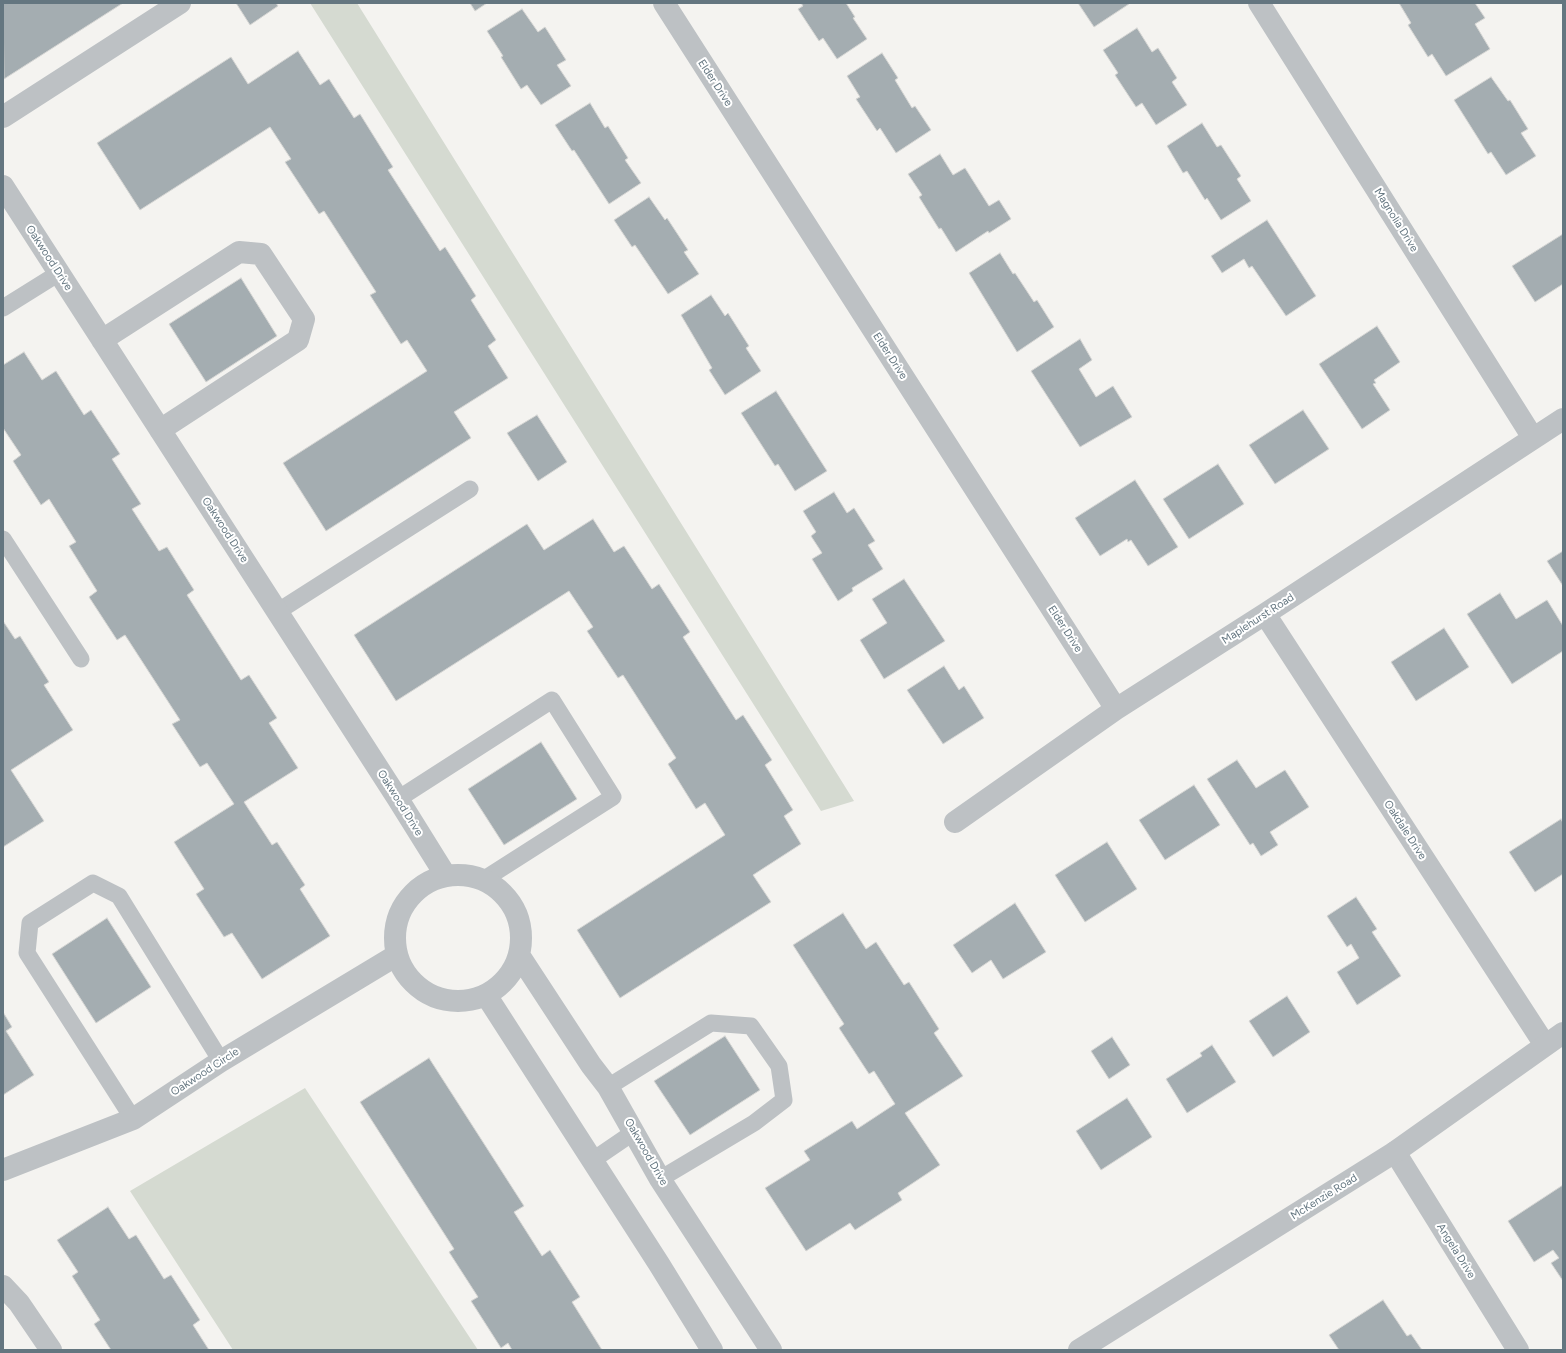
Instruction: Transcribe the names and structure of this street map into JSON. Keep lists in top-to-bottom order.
{
  "streets": {
    "street": [
      "Elder Drive",
      "Magnolia Drive",
      "Oakwood Drive",
      "Maplehurst Road",
      "Oakdale Drive",
      "Oakwood Circle",
      "McKenzie Road",
      "Angela Drive"
    ]
  },
  "crossings": [
    ["Elder Drive", "Maplehurst Road"],
    ["Magnolia Drive", "Maplehurst Road"],
    ["Oakwood Drive", "Oakwood Circle"],
    ["Maplehurst Road", "Oakdale Drive"],
    ["Oakdale Drive", "McKenzie Road"],
    ["McKenzie Road", "Angela Drive"]
  ]
}
